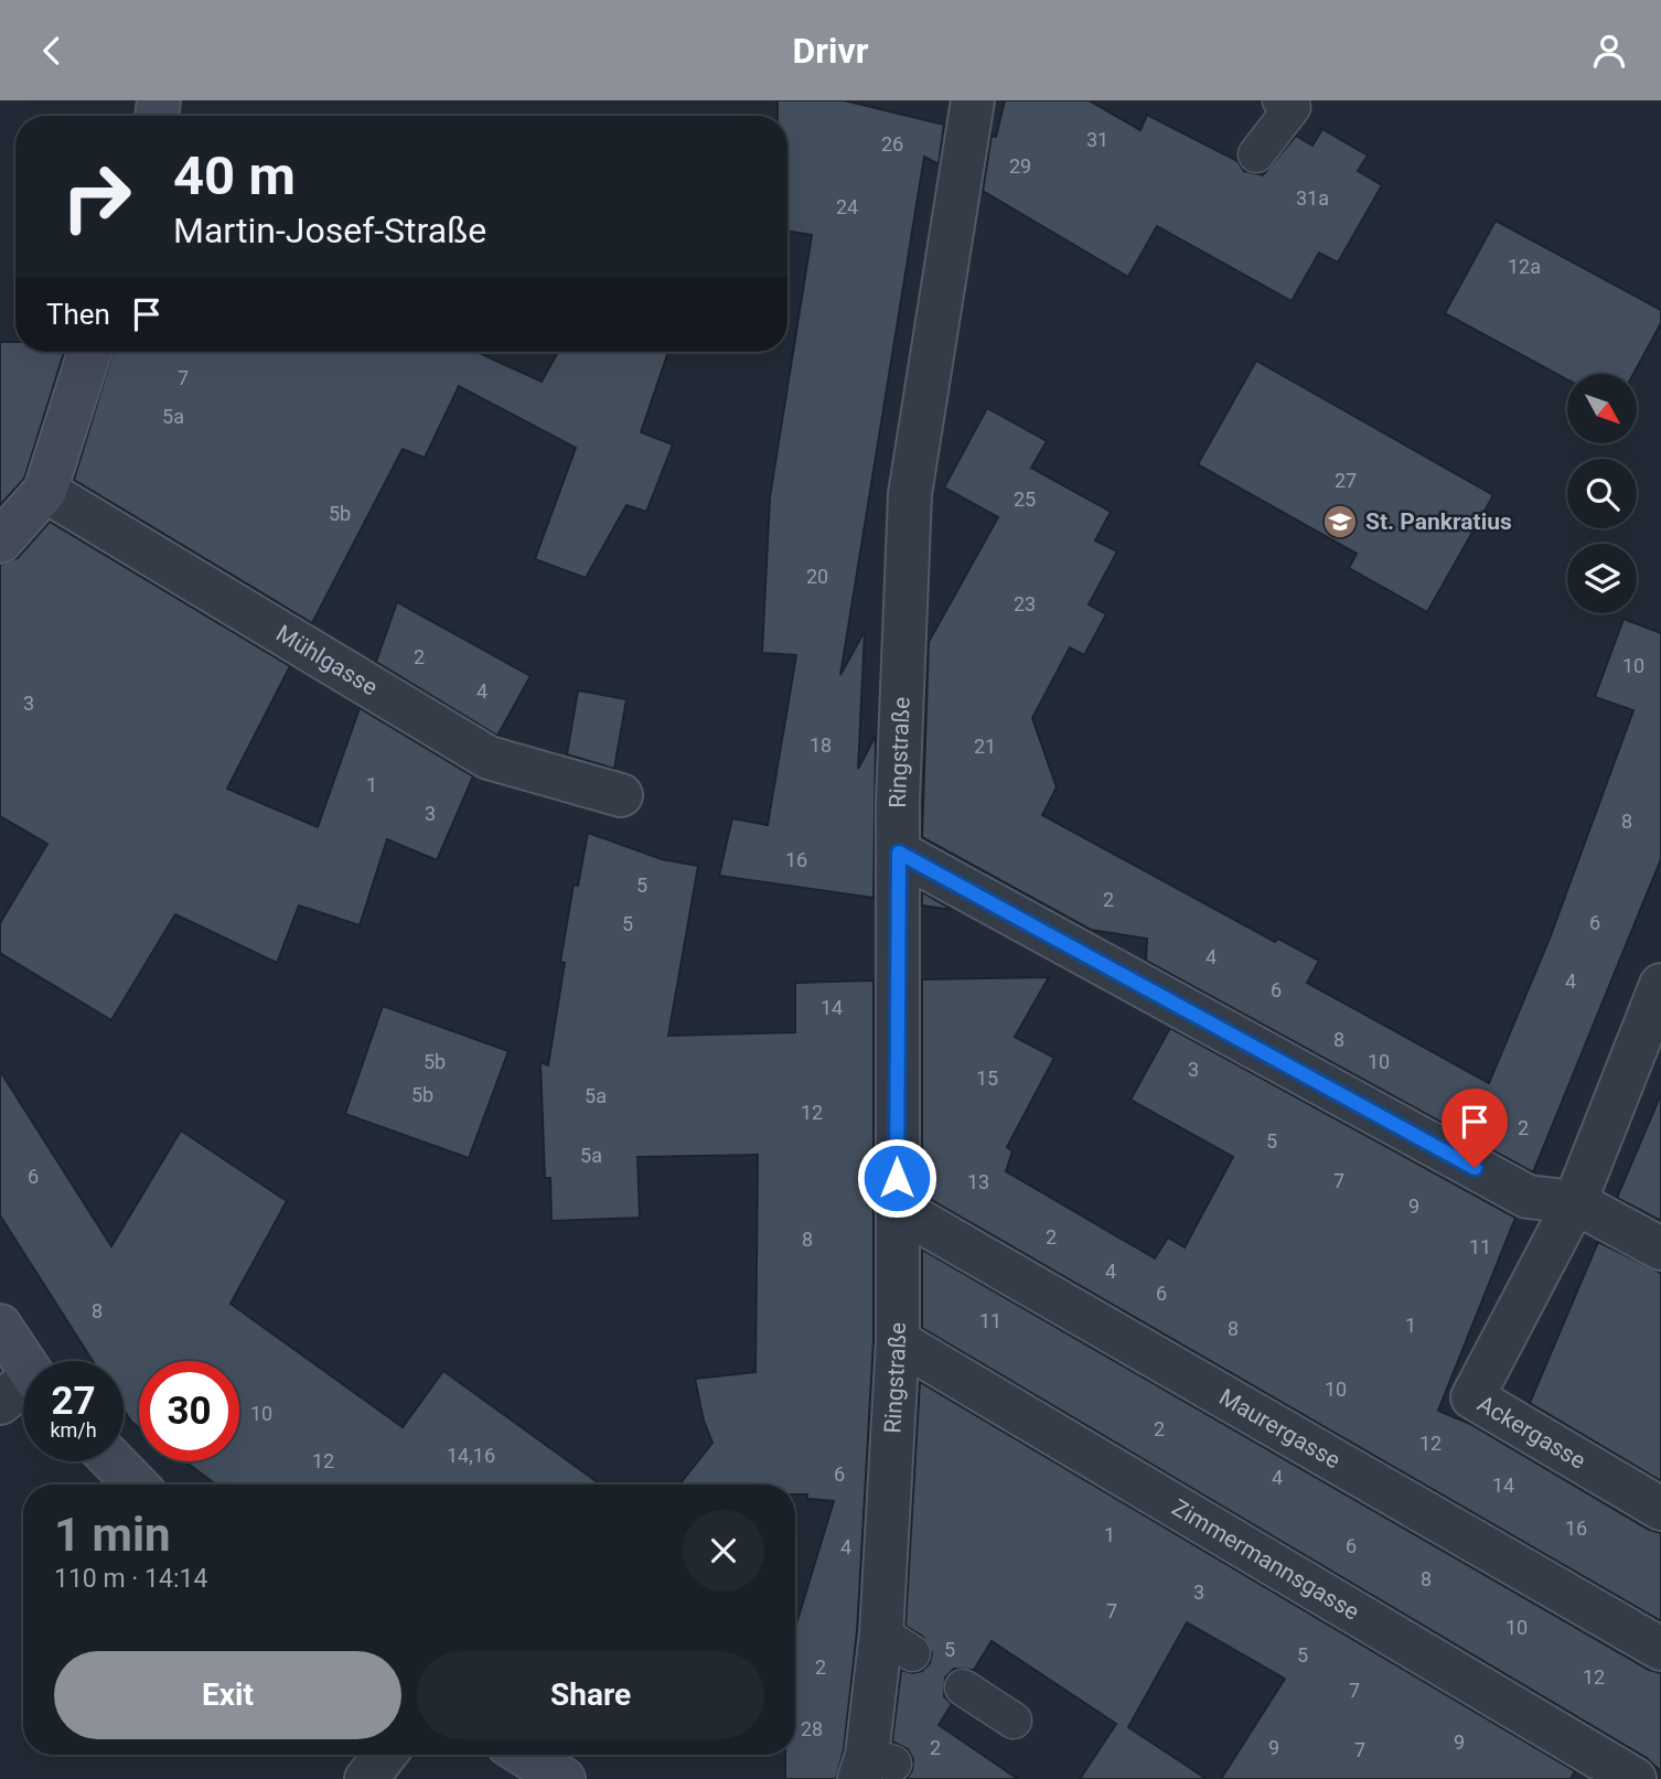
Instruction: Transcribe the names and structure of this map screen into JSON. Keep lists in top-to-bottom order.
{
  "streets": {
    "street": [
      "Mühlgasse",
      "Ringstraße",
      "Maurergasse",
      "Ackergasse",
      "Zimmermannsgasse"
    ]
  },
  "crossings": [
    ["Ringstraße", "Maurergasse"],
    ["Ringstraße", "Zimmermannsgasse"]
  ],
  "places": {
    "school or university": ["St. Pankratius"]
  },
  "house_numbers": [
    "31",
    "26",
    "29",
    "31a",
    "24",
    "12a",
    "7",
    "5a",
    "27",
    "25",
    "5b",
    "20",
    "23",
    "2",
    "10",
    "4",
    "3",
    "18",
    "21",
    "1",
    "3",
    "8",
    "16",
    "5",
    "2",
    "6",
    "5",
    "4",
    "4",
    "6",
    "14",
    "8",
    "5b",
    "10",
    "3",
    "15",
    "5b",
    "5a",
    "12",
    "2",
    "5",
    "5a",
    "6",
    "7",
    "13",
    "9",
    "2",
    "8",
    "11",
    "4",
    "6",
    "8",
    "11",
    "1",
    "8",
    "10",
    "10",
    "2",
    "12",
    "14,16",
    "12",
    "6",
    "4",
    "14",
    "16",
    "1",
    "6",
    "4",
    "8",
    "3",
    "7",
    "10",
    "5",
    "5",
    "2",
    "12",
    "7",
    "28",
    "9",
    "2",
    "9",
    "7"
  ],
  "north": "bottom right",
  "page": {
    "header": "Drivr",
    "turn": ["40 m", "Martin-Josef-Straße"],
    "then": "Then",
    "speed": "27 km/h",
    "limit": "30",
    "heading": ["1 min", "110 m · 14:14"],
    "buttons": ["Exit", "Share"]
  }
}
